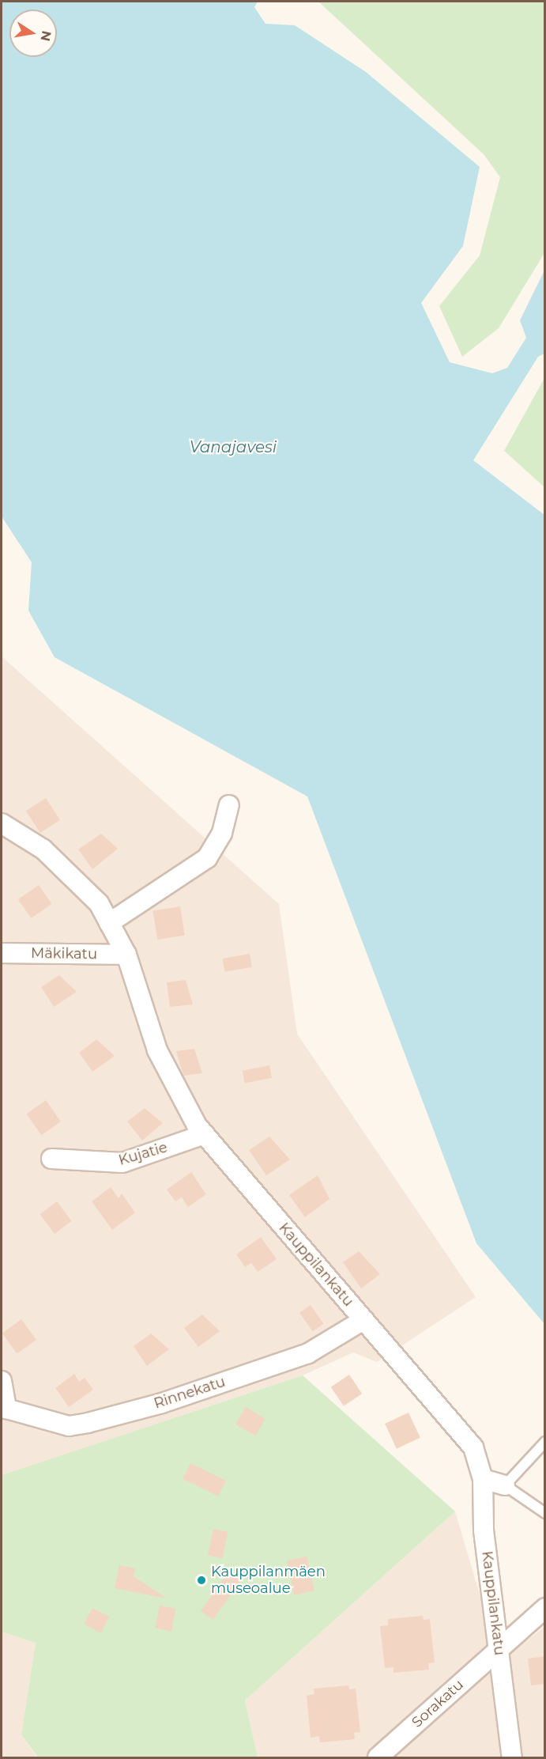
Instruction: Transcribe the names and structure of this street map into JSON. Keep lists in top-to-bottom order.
{
  "streets": {
    "street": [
      "Mäkikatu",
      "Kujatie",
      "Kauppilankatu",
      "Rinnekatu",
      "Sorakatu"
    ]
  },
  "crossings": [
    ["Mäkikatu", "Kauppilankatu"],
    ["Kujatie", "Kauppilankatu"],
    ["Kauppilankatu", "Rinnekatu"],
    ["Kauppilankatu", "Sorakatu"]
  ],
  "water": ["Vanajavesi"],
  "places": ["Kauppilanmäen museoalue"],
  "north": "right"
}
